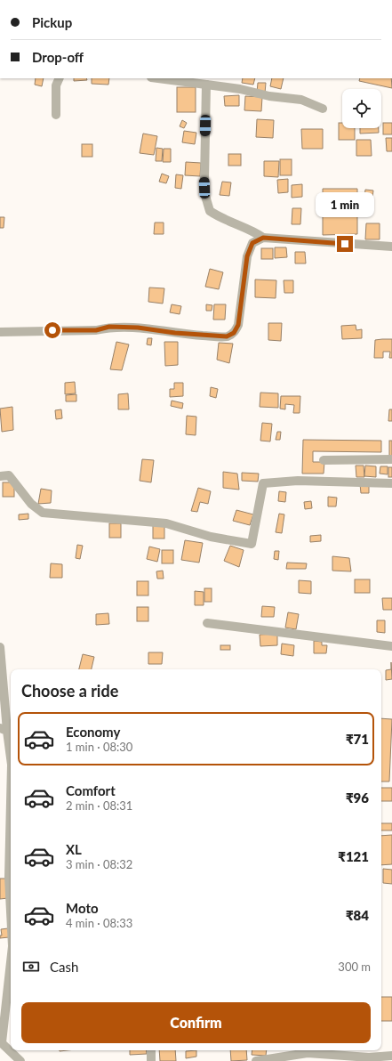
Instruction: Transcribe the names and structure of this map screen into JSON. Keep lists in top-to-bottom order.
{
  "page": {
    "banner": ["Pickup", "Drop-off"],
    "bubble": "1 min",
    "heading": "Choose a ride",
    "list": [
      {
        "name": "Economy",
        "note": "1 min · 08:30",
        "value": "₹71"
      },
      {
        "name": "Comfort",
        "note": "2 min · 08:31",
        "value": "₹96"
      },
      {
        "name": "XL",
        "note": "3 min · 08:32",
        "value": "₹121"
      },
      {
        "name": "Moto",
        "note": "4 min · 08:33",
        "value": "₹84"
      }
    ],
    "pay": ["Cash", "300 m"],
    "buttons": "Confirm"
  }
}
